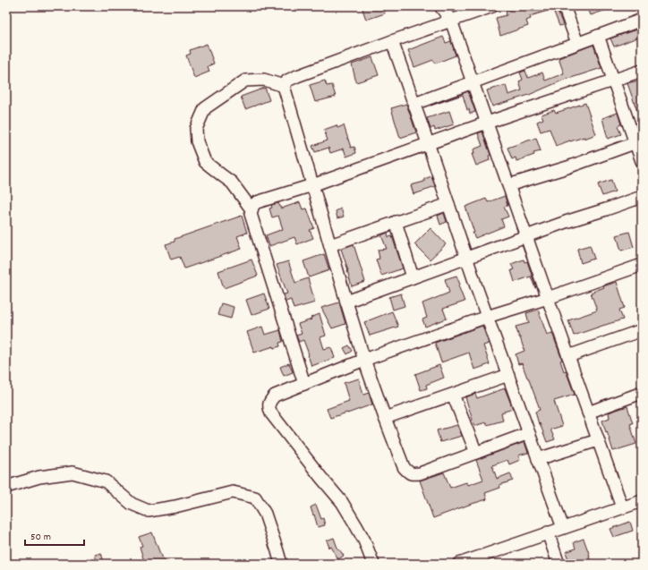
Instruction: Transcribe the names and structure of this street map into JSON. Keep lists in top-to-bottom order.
{
  "scale_bar": "50 m"
}
